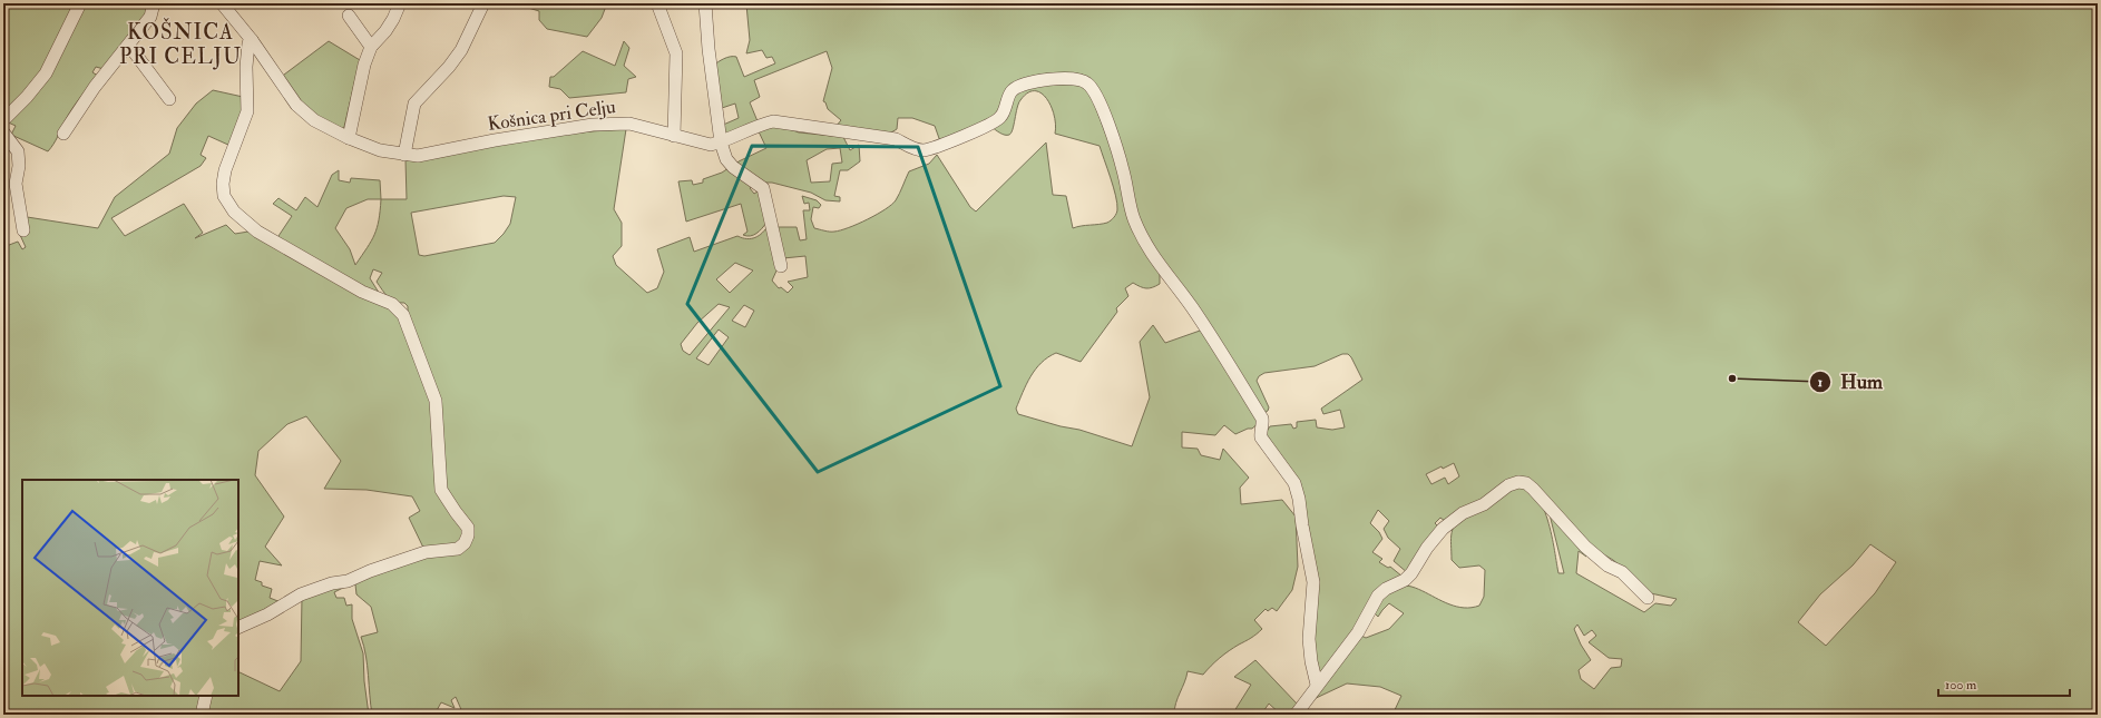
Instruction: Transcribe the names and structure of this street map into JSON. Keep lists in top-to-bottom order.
{
  "streets": {
    "street": ["Košnica pri Celju"]
  },
  "districts": ["KOŠNICA PRI CELJU"],
  "places": ["Hum"],
  "scale_bar": "100 m"
}
